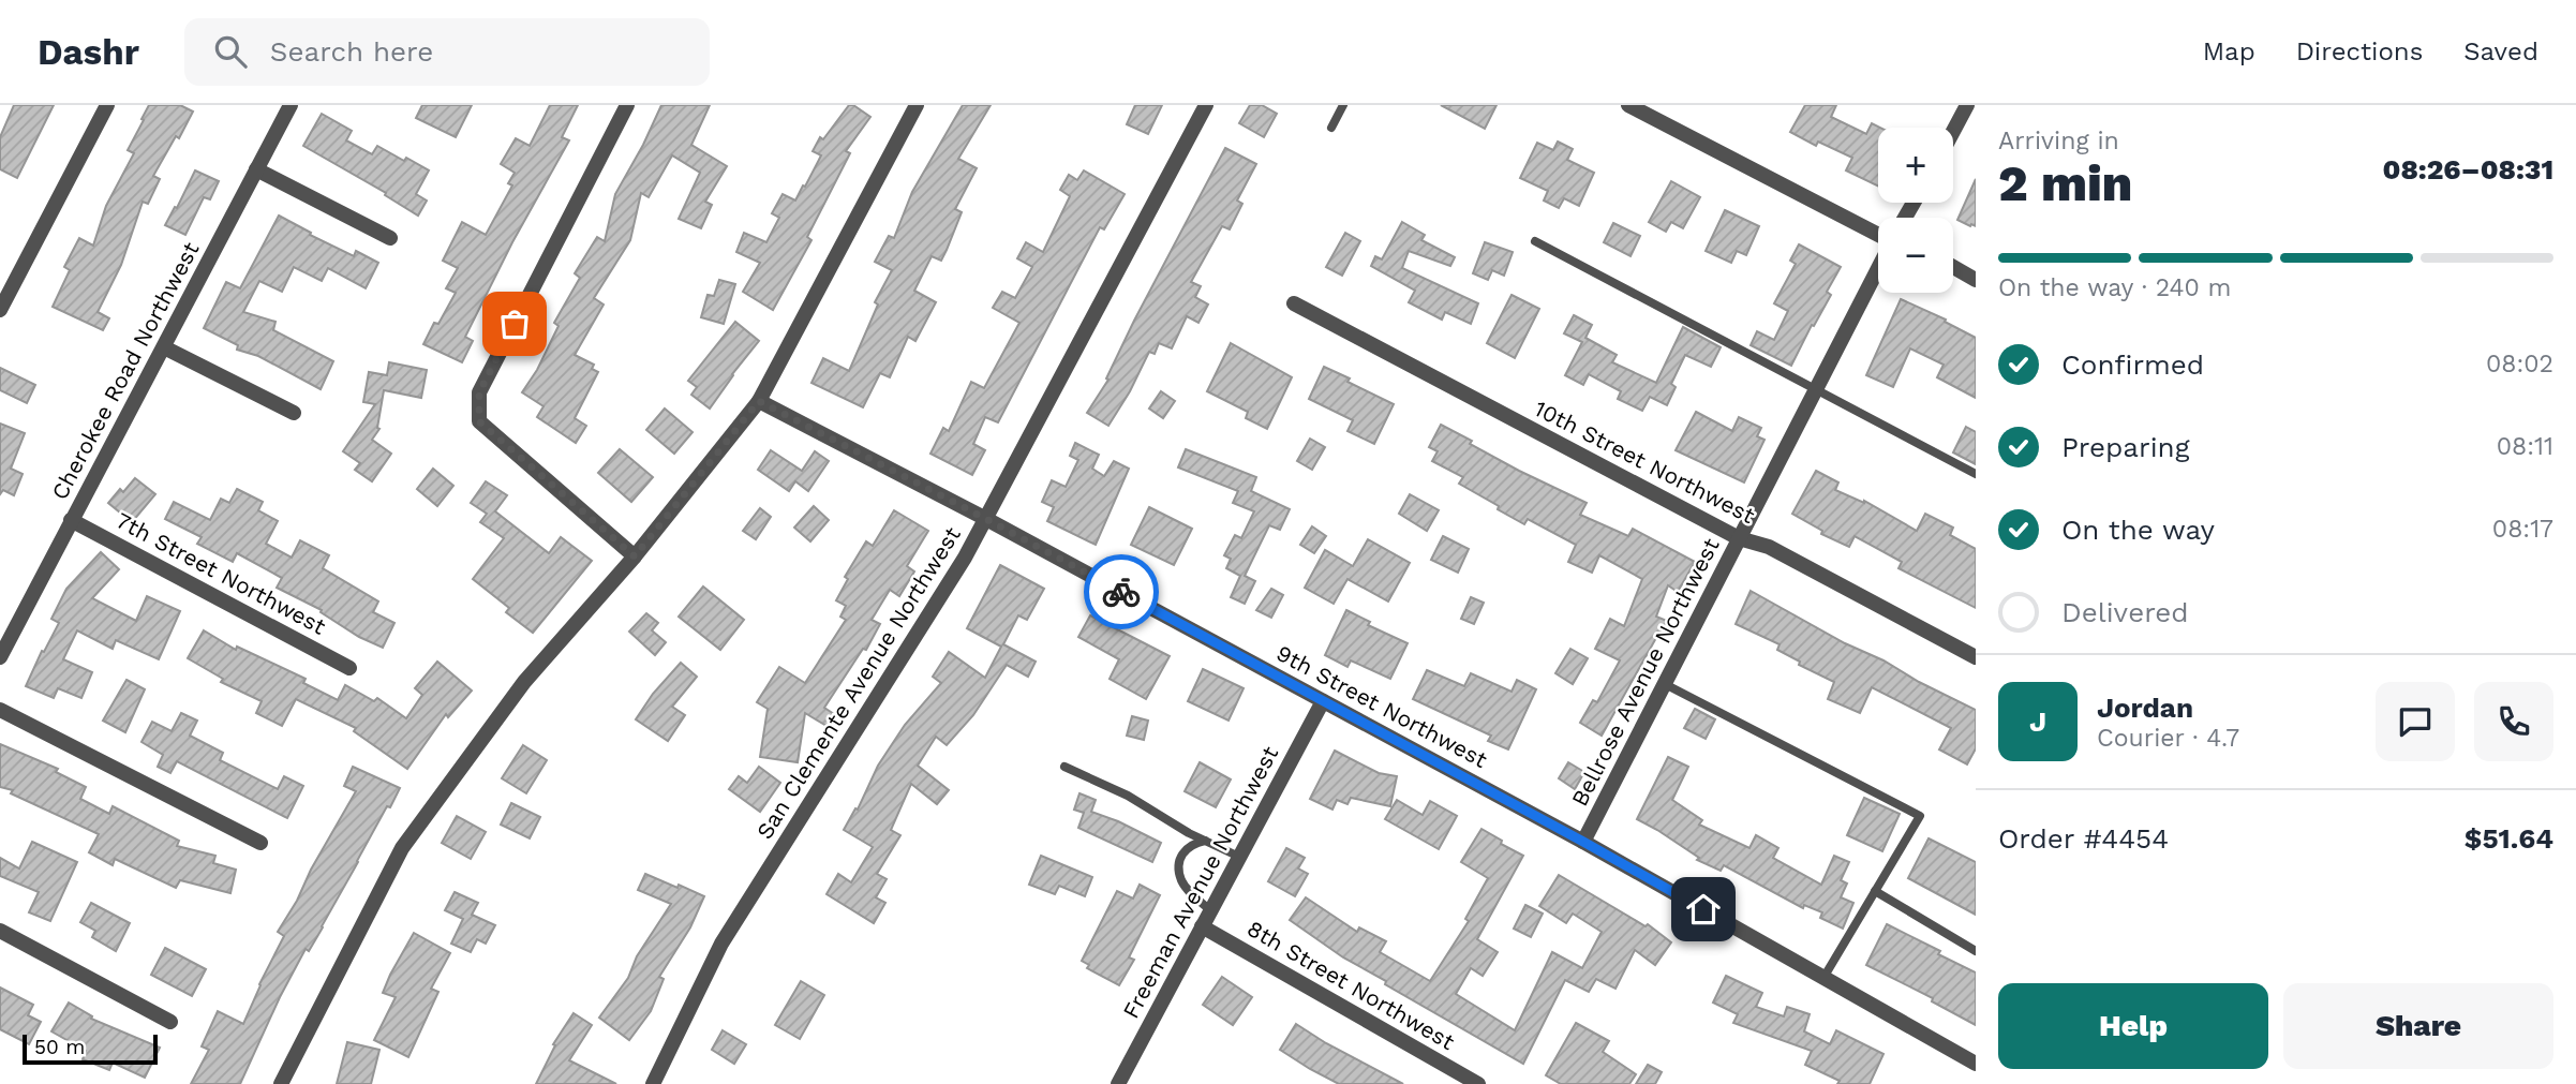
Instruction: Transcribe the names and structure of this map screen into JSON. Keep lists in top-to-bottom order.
{
  "streets": {
    "street": [
      "Cherokee Road Northwest",
      "10th Street Northwest",
      "7th Street Northwest",
      "Bellrose Avenue Northwest",
      "San Clemente Avenue Northwest",
      "9th Street Northwest",
      "Freeman Avenue Northwest",
      "8th Street Northwest"
    ]
  },
  "crossings": [
    ["Cherokee Road Northwest", "7th Street Northwest"],
    ["10th Street Northwest", "Bellrose Avenue Northwest"],
    ["Bellrose Avenue Northwest", "9th Street Northwest"],
    ["San Clemente Avenue Northwest", "9th Street Northwest"],
    ["9th Street Northwest", "Freeman Avenue Northwest"],
    ["Freeman Avenue Northwest", "8th Street Northwest"]
  ],
  "scale_bar": "50 m",
  "page": {
    "header": "Dashr",
    "search": "Search here",
    "nav": ["Map", "Directions", "Saved"],
    "heading": ["2 min", "Arriving in", "08:26–08:31"],
    "panel": [
      "Jordan",
      "Courier · 4.7",
      "Order #4454",
      "$51.64"
    ],
    "map_buttons": ["+", "−"],
    "bar": "On the way · 240 m",
    "list": [
      ["Confirmed", "08:02"],
      ["Preparing", "08:11"],
      ["On the way", "08:17"],
      "Delivered"
    ],
    "round": "J",
    "buttons": ["Help", "Share"],
    "scale": "50 m"
  }
}
